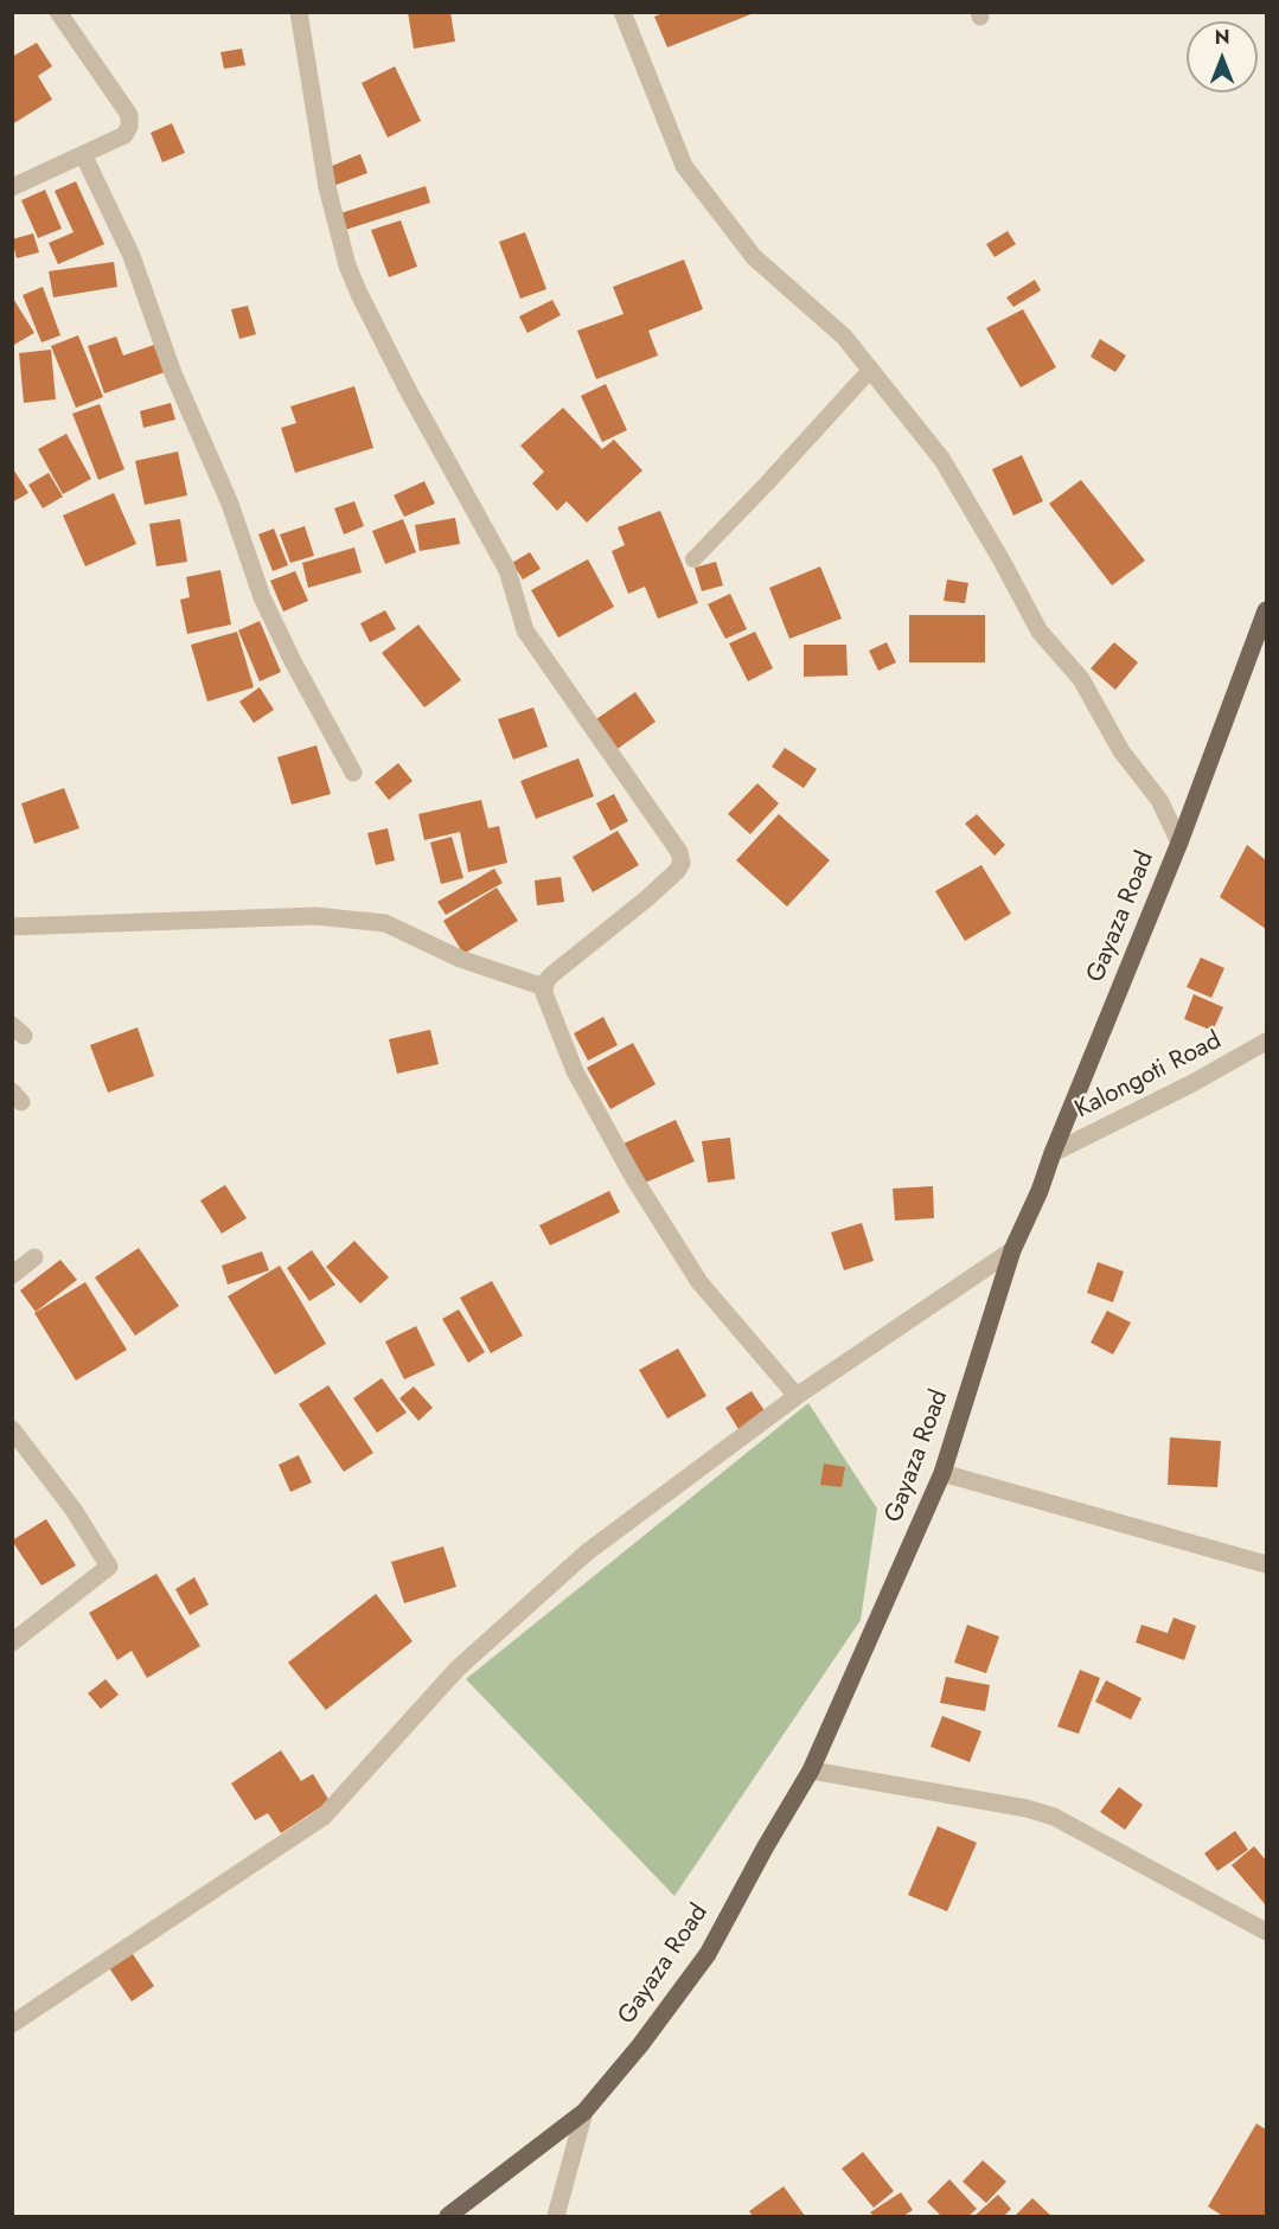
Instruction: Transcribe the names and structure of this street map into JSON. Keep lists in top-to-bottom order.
{
  "streets": {
    "main road": ["Gayaza Road"],
    "street": ["Kalongoti Road"]
  },
  "crossings": [
    ["Gayaza Road", "Kalongoti Road"]
  ],
  "north": "top"
}
